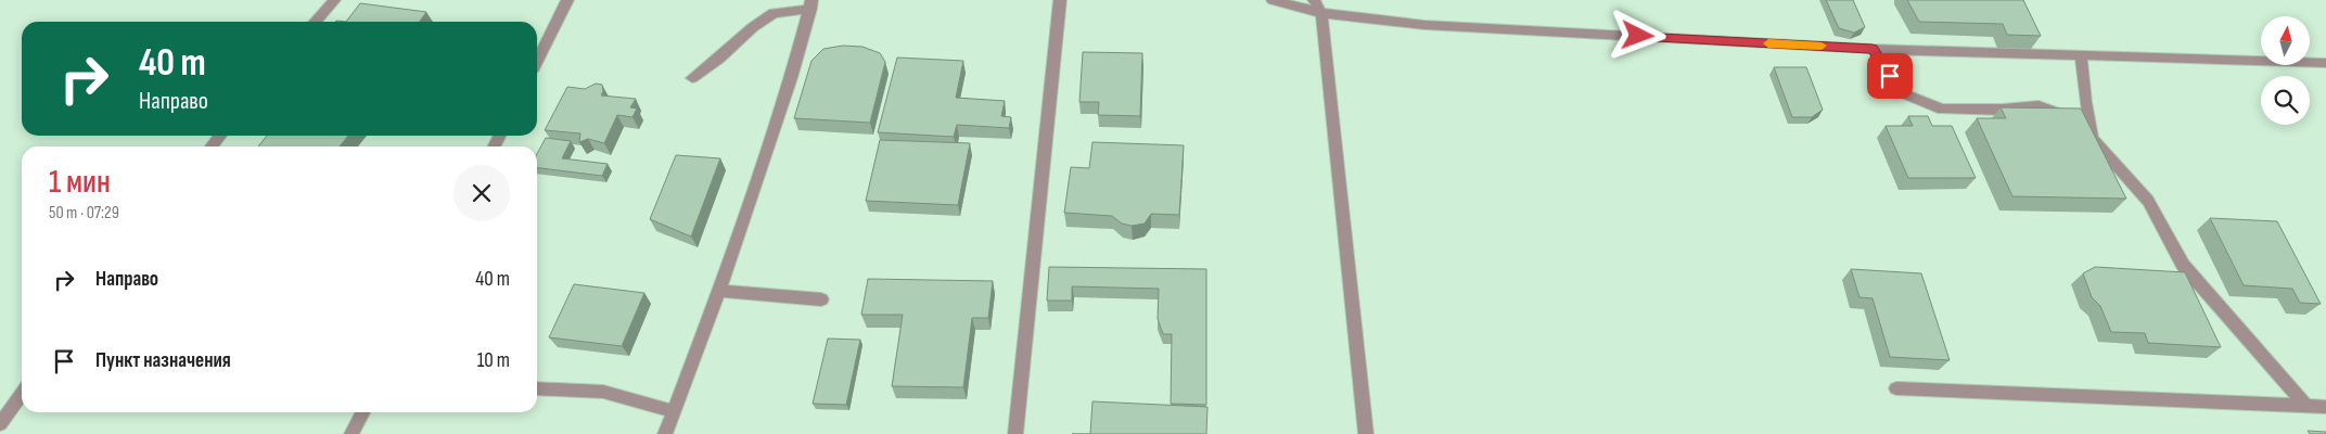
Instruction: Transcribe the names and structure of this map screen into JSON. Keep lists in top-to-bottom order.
{
  "north": "top",
  "page": {
    "turn": ["40 m", "Направо"],
    "heading": ["1 мин", "50 m · 07:29"],
    "list": [
      {
        "name": "Направо",
        "value": "40 m"
      },
      {
        "name": "Пункт назначения",
        "value": "10 m"
      }
    ]
  }
}
